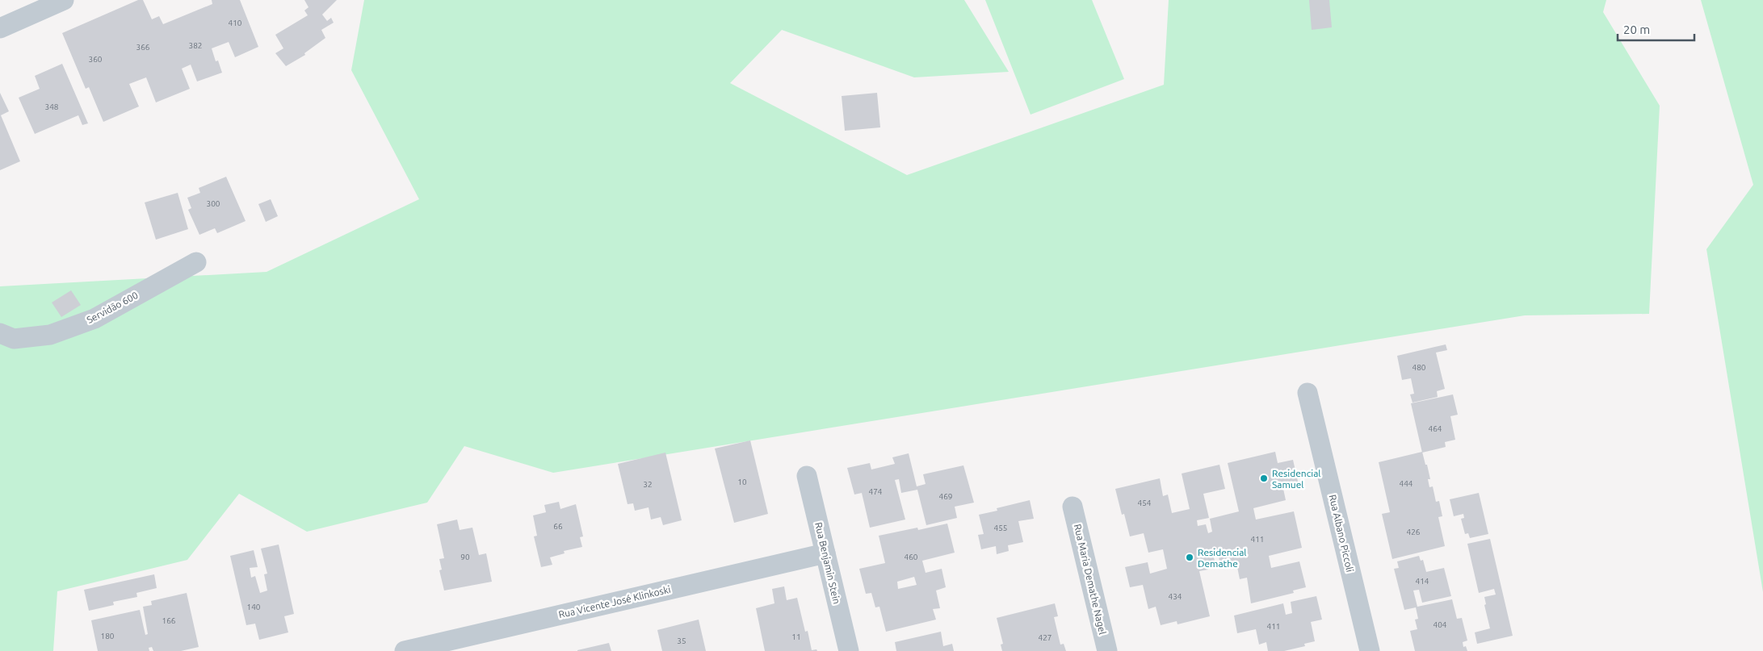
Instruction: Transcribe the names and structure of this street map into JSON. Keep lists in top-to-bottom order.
{
  "streets": {
    "street": [
      "Servidão 600",
      "Rua Albano Piccoli",
      "Rua Benjamin Stein",
      "Rua Maria Demathe Nagel",
      "Rua Vicente José Klinkoski"
    ]
  },
  "crossings": [
    ["Rua Benjamin Stein", "Rua Vicente José Klinkoski"]
  ],
  "places": ["Residencial Samuel", "Residencial Demathe"],
  "house_numbers": [
    "410",
    "382",
    "366",
    "360",
    "348",
    "300",
    "480",
    "464",
    "10",
    "444",
    "32",
    "474",
    "469",
    "454",
    "66",
    "455",
    "426",
    "411",
    "90",
    "460",
    "414",
    "434",
    "140",
    "166",
    "404",
    "411",
    "180",
    "11",
    "427",
    "35"
  ],
  "scale_bar": "20 m"
}
